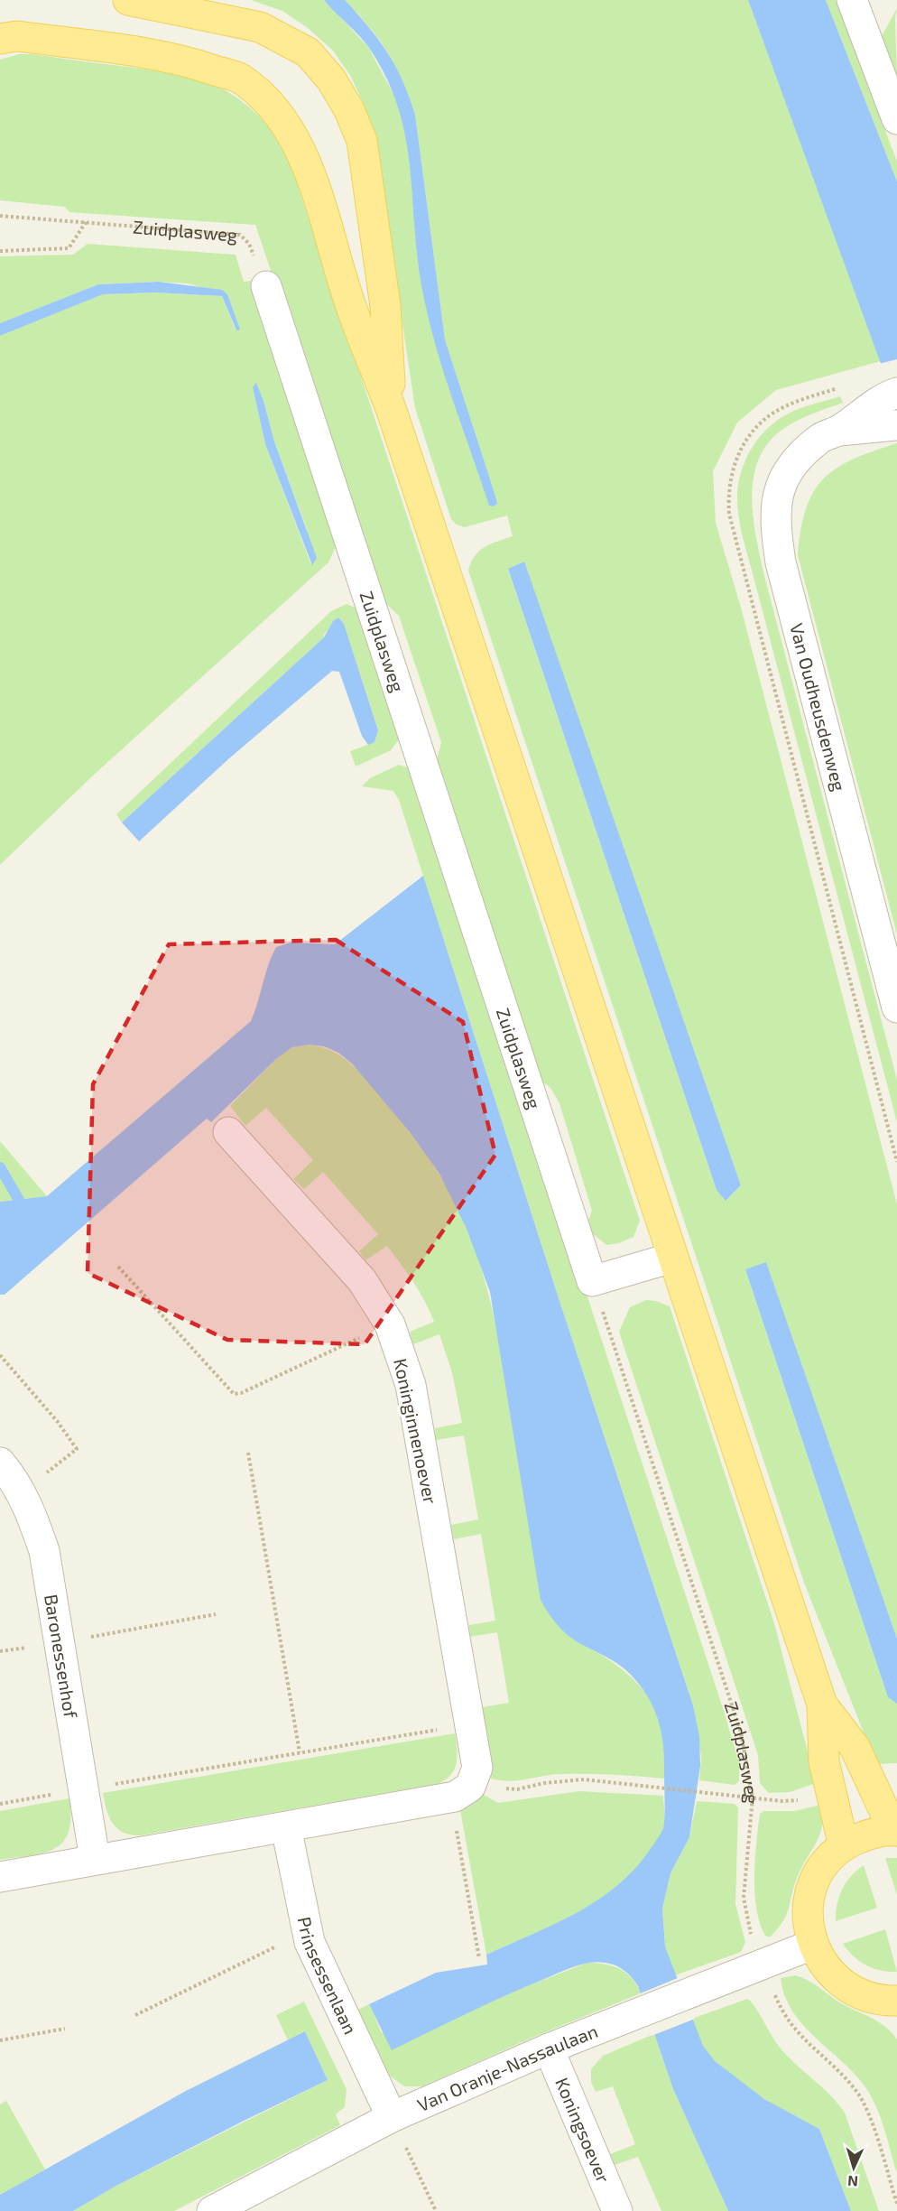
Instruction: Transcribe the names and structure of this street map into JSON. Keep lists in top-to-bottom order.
{
  "streets": {
    "street": [
      "Zuidplasweg",
      "Van Oudheusdenweg",
      "Koninginnenoever",
      "Baronessenhof",
      "Prinsessenlaan",
      "Van Oranje-Nassaulaan",
      "Koningsoever"
    ]
  },
  "crossings": [
    ["Zuidplasweg", "Van Oranje-Nassaulaan"],
    ["Prinsessenlaan", "Van Oranje-Nassaulaan"],
    ["Van Oranje-Nassaulaan", "Koningsoever"]
  ],
  "north": "bottom"
}
